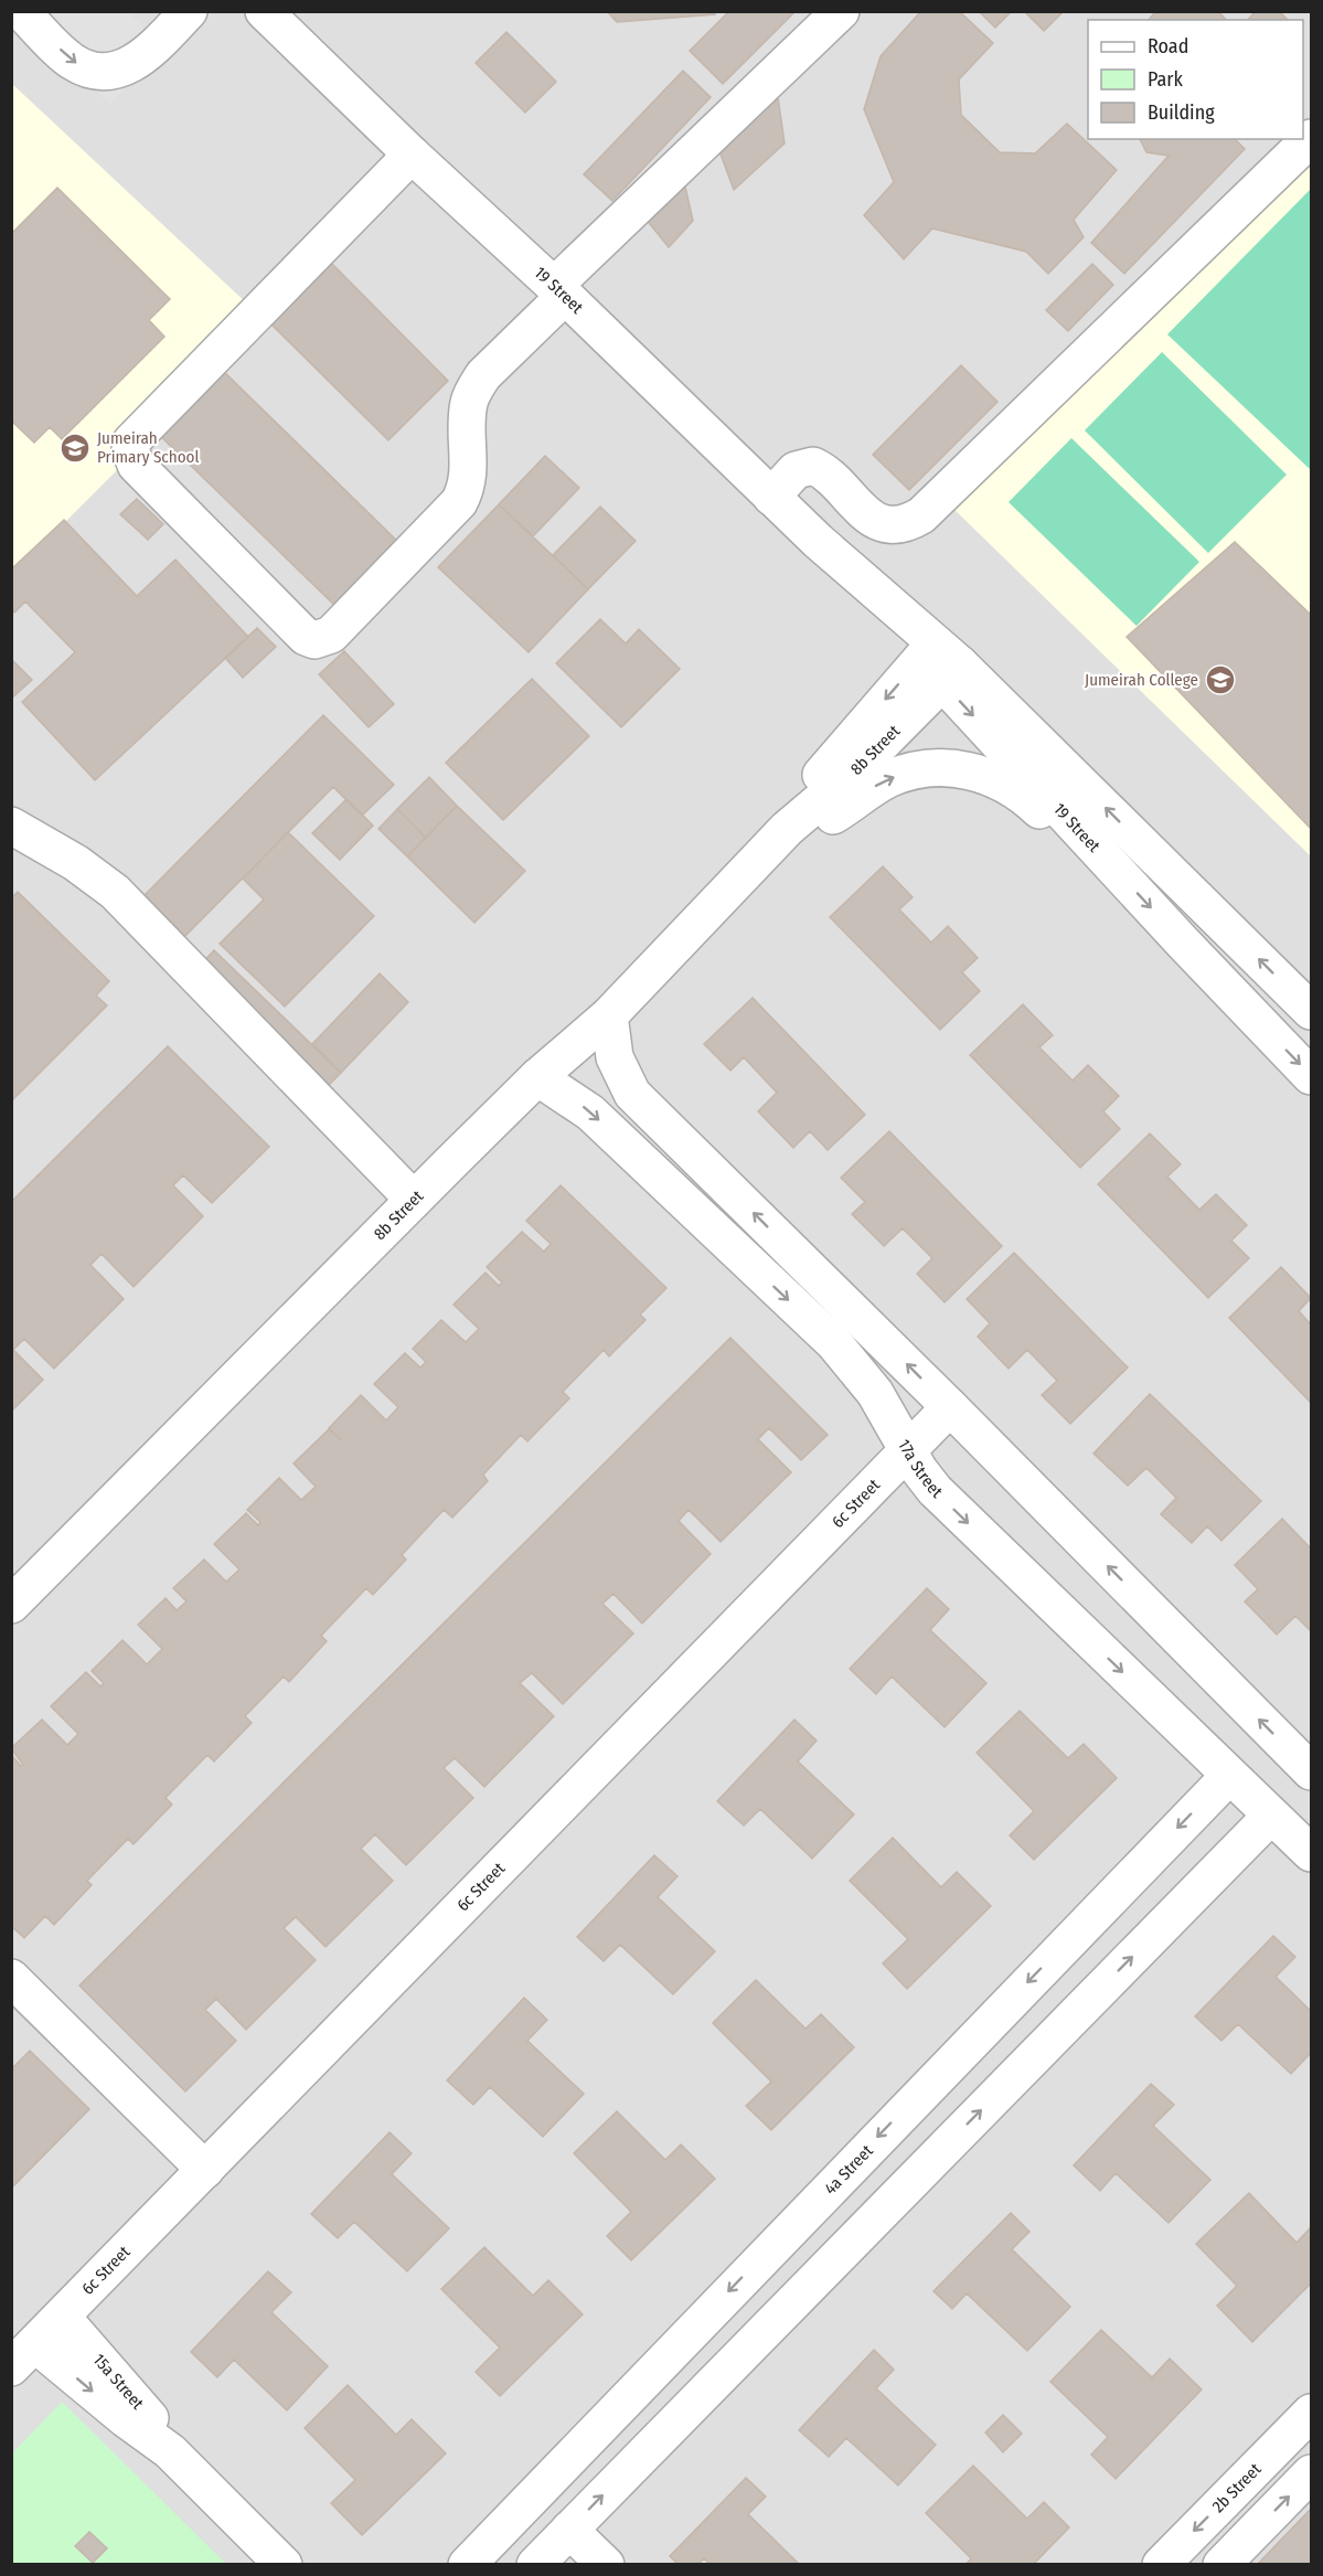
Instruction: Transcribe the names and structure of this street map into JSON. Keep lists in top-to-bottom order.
{
  "streets": {
    "street": [
      "19 Street",
      "8b Street",
      "17a Street",
      "6c Street",
      "4a Street",
      "15a Street",
      "2b Street"
    ]
  },
  "crossings": [
    ["19 Street", "8b Street"],
    ["8b Street", "17a Street"],
    ["17a Street", "6c Street"],
    ["17a Street", "4a Street"],
    ["6c Street", "15a Street"]
  ],
  "places": {
    "school or university": ["Jumeirah Primary School", "Jumeirah College"]
  },
  "legend": ["Road", "Park", "Building"]
}
